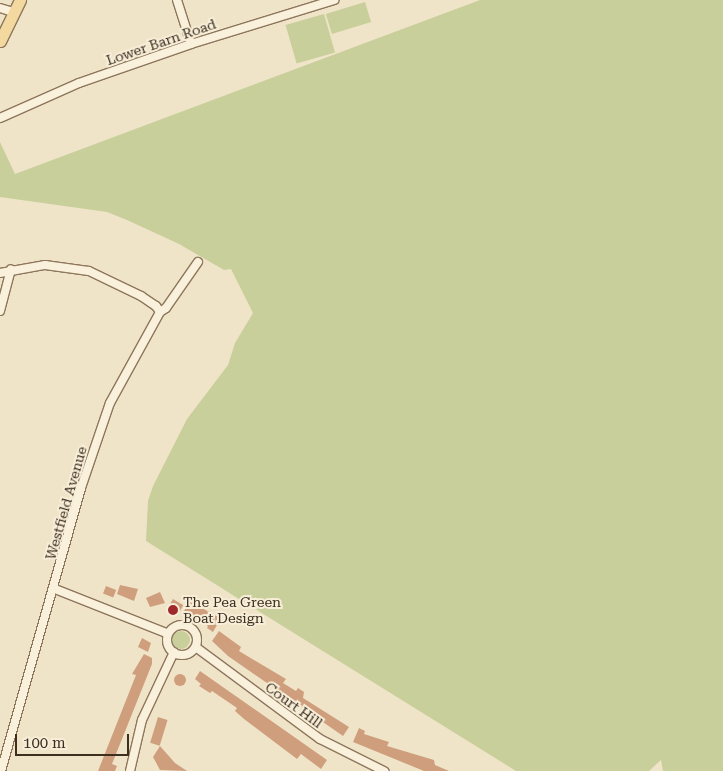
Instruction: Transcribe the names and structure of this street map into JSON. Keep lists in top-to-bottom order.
{
  "streets": {
    "street": ["Lower Barn Road", "Westfield Avenue", "Court Hill"]
  },
  "places": ["The Pea Green Boat Design"],
  "scale_bar": "100 m"
}
